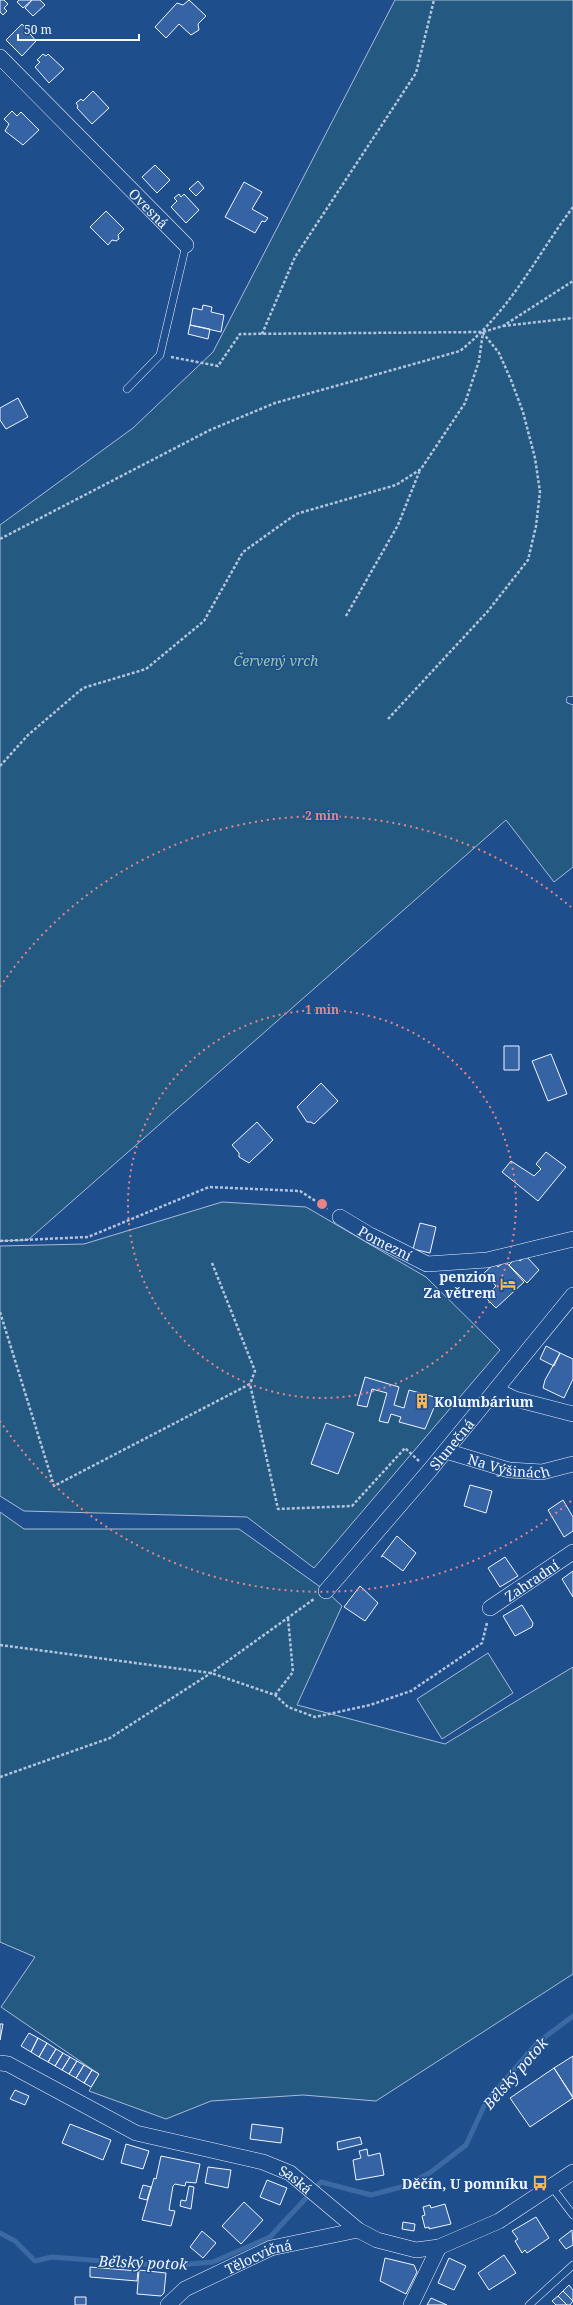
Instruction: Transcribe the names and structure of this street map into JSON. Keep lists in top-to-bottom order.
{
  "streets": {
    "street": [
      "Ovesná",
      "Pomezní",
      "Slunečná",
      "Na Výšinách",
      "Zahradní",
      "Saská",
      "Tělocvičná"
    ]
  },
  "crossings": [
    ["Slunečná", "Na Výšinách"],
    ["Saská", "Tělocvičná"]
  ],
  "water": ["Bělský potok"],
  "parks": ["Červený vrch"],
  "places": {
    "hotel": ["penzion Za větrem"],
    "building": ["Kolumbárium"],
    "bus stop": ["Děčín, U pomníku"]
  },
  "scale_bar": "50 m",
  "rings": ["2 min", "1 min"]
}
